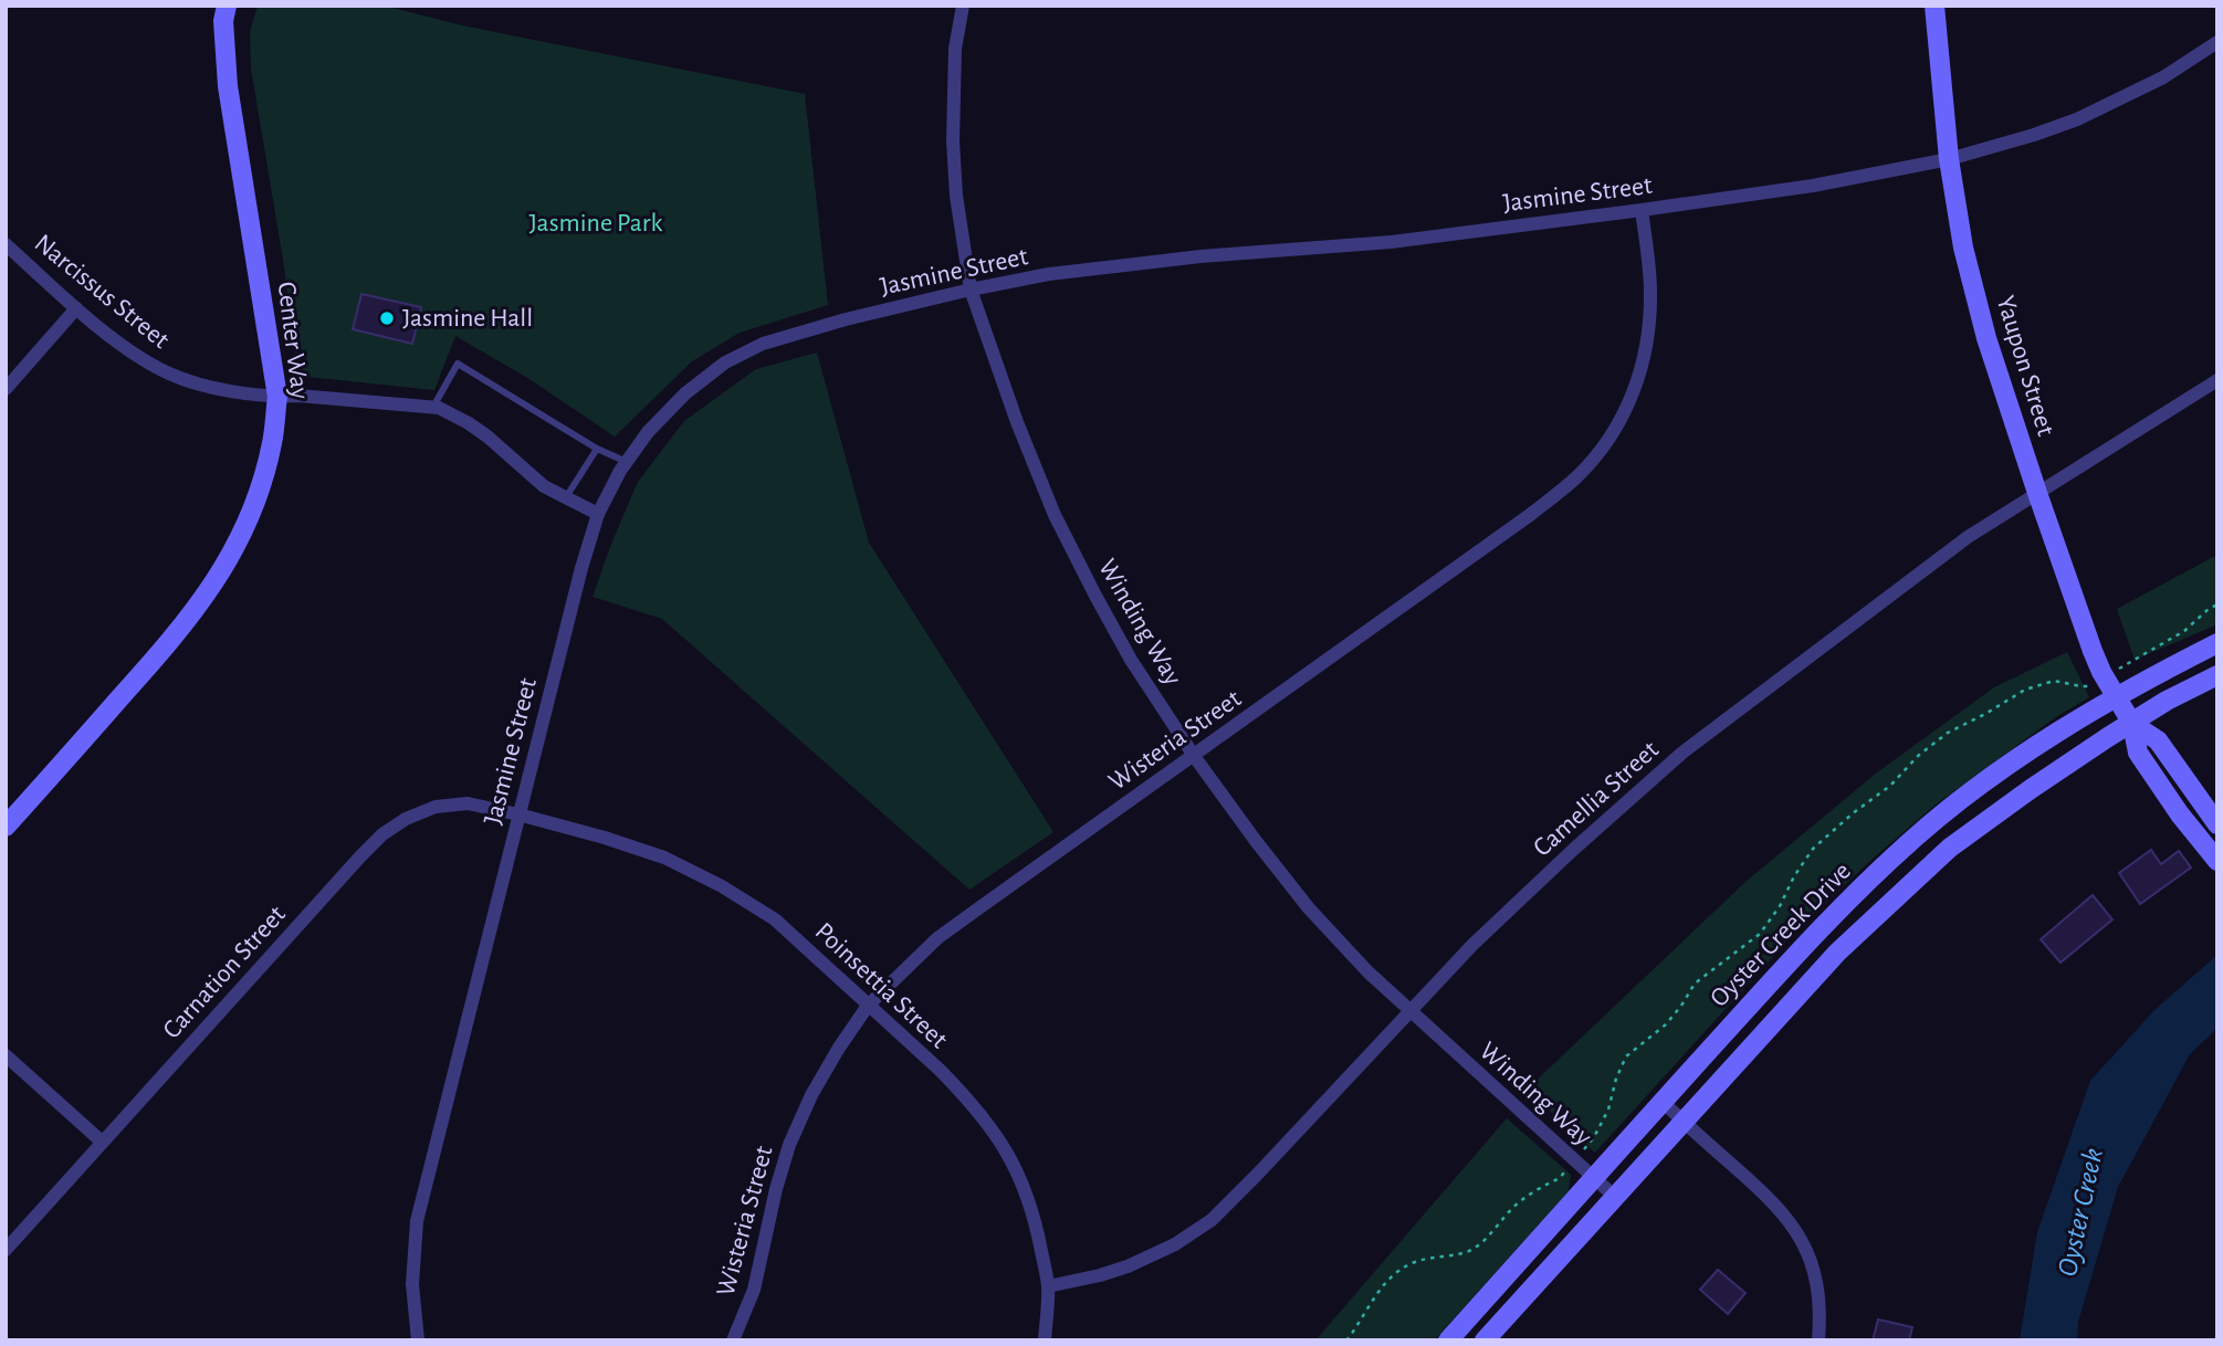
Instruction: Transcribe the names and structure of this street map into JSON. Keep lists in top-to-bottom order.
{
  "streets": {
    "main road": ["Center Way", "Yaupon Street", "Oyster Creek Drive"],
    "street": [
      "Jasmine Street",
      "Narcissus Street",
      "Winding Way",
      "Wisteria Street",
      "Camellia Street",
      "Carnation Street",
      "Poinsettia Street"
    ]
  },
  "crossings": [
    ["Jasmine Street", "Narcissus Street"],
    ["Jasmine Street", "Yaupon Street"],
    ["Jasmine Street", "Winding Way"],
    ["Jasmine Street", "Wisteria Street"],
    ["Jasmine Street", "Carnation Street"],
    ["Jasmine Street", "Poinsettia Street"],
    ["Narcissus Street", "Center Way"],
    ["Yaupon Street", "Camellia Street"],
    ["Yaupon Street", "Oyster Creek Drive"],
    ["Winding Way", "Wisteria Street"],
    ["Winding Way", "Camellia Street"],
    ["Winding Way", "Oyster Creek Drive"],
    ["Wisteria Street", "Poinsettia Street"],
    ["Camellia Street", "Poinsettia Street"],
    ["Carnation Street", "Poinsettia Street"]
  ],
  "water": ["Oyster Creek"],
  "parks": ["Jasmine Park"],
  "places": ["Jasmine Hall"]
}
